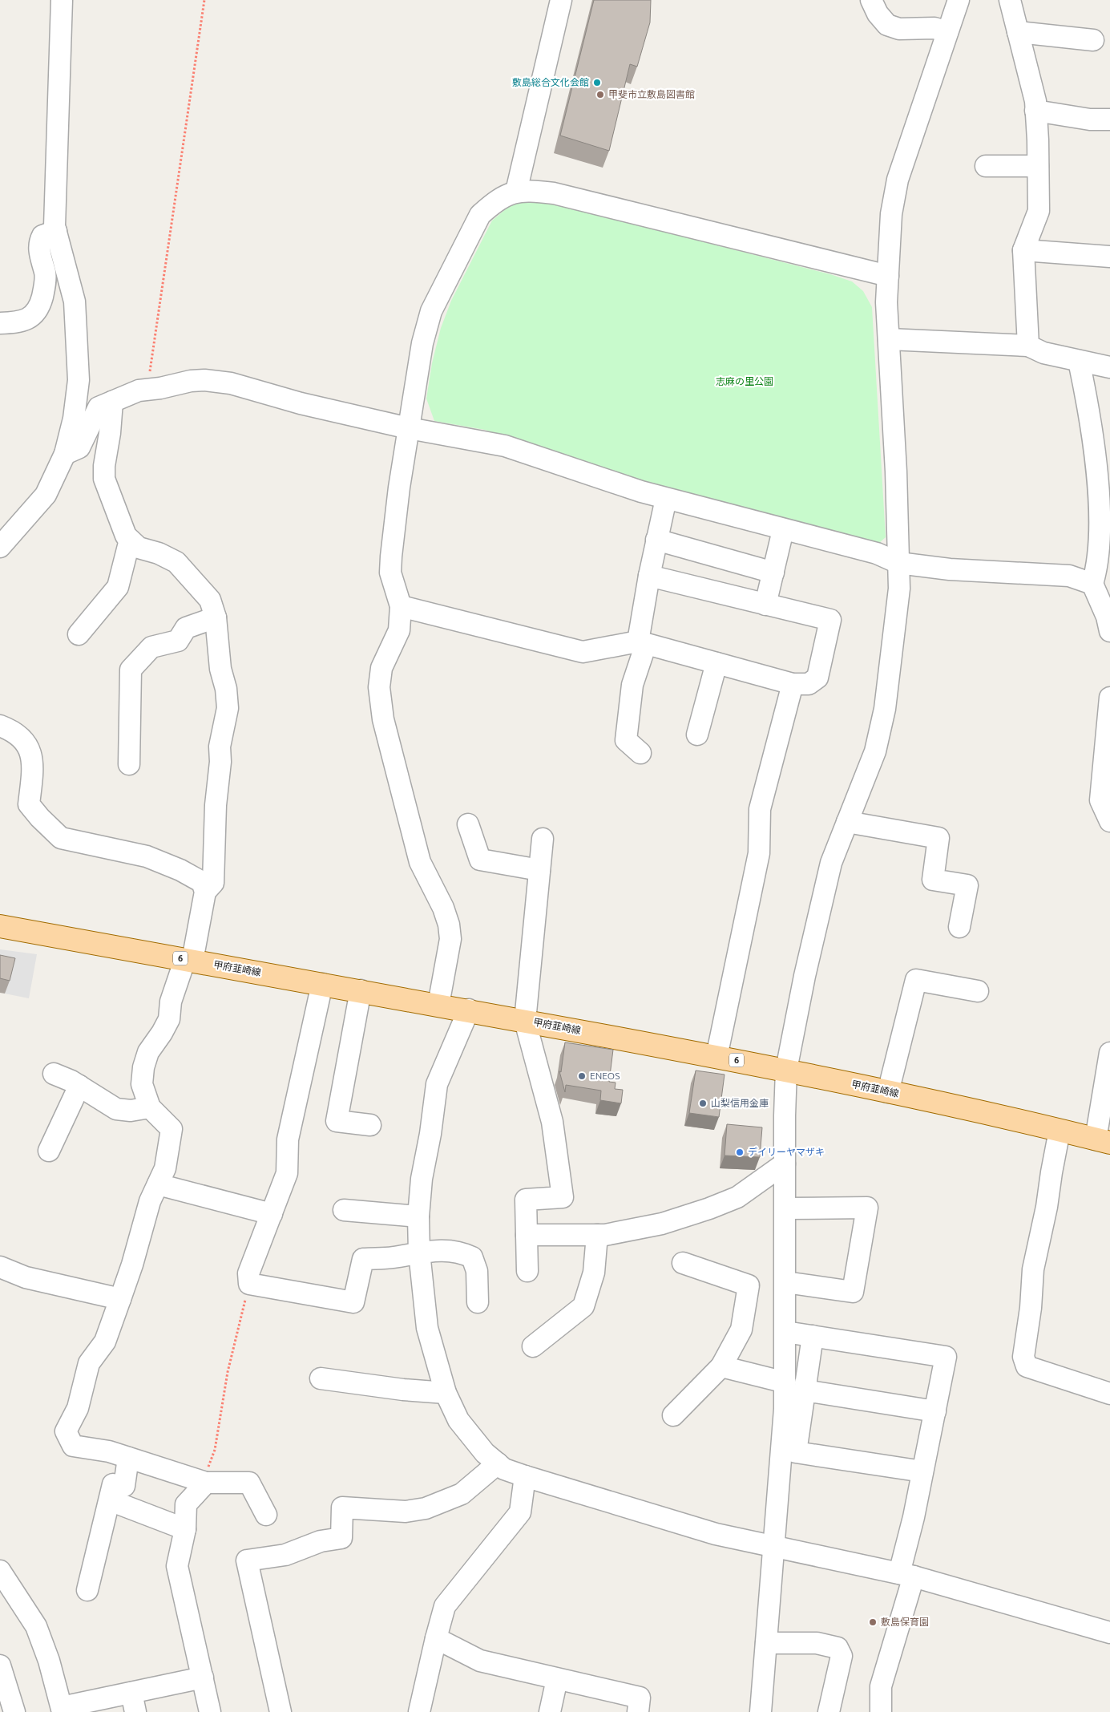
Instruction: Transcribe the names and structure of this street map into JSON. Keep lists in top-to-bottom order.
{
  "streets": {
    "main road": ["6", "甲府韮崎線"]
  },
  "parks": ["志麻の里公園"],
  "places": [
    "敷島総合文化会館",
    "甲斐市立敷島図書館",
    "ENEOS",
    "山梨信用金庫",
    "デイリーヤマザキ",
    "敷島保育園"
  ]
}
